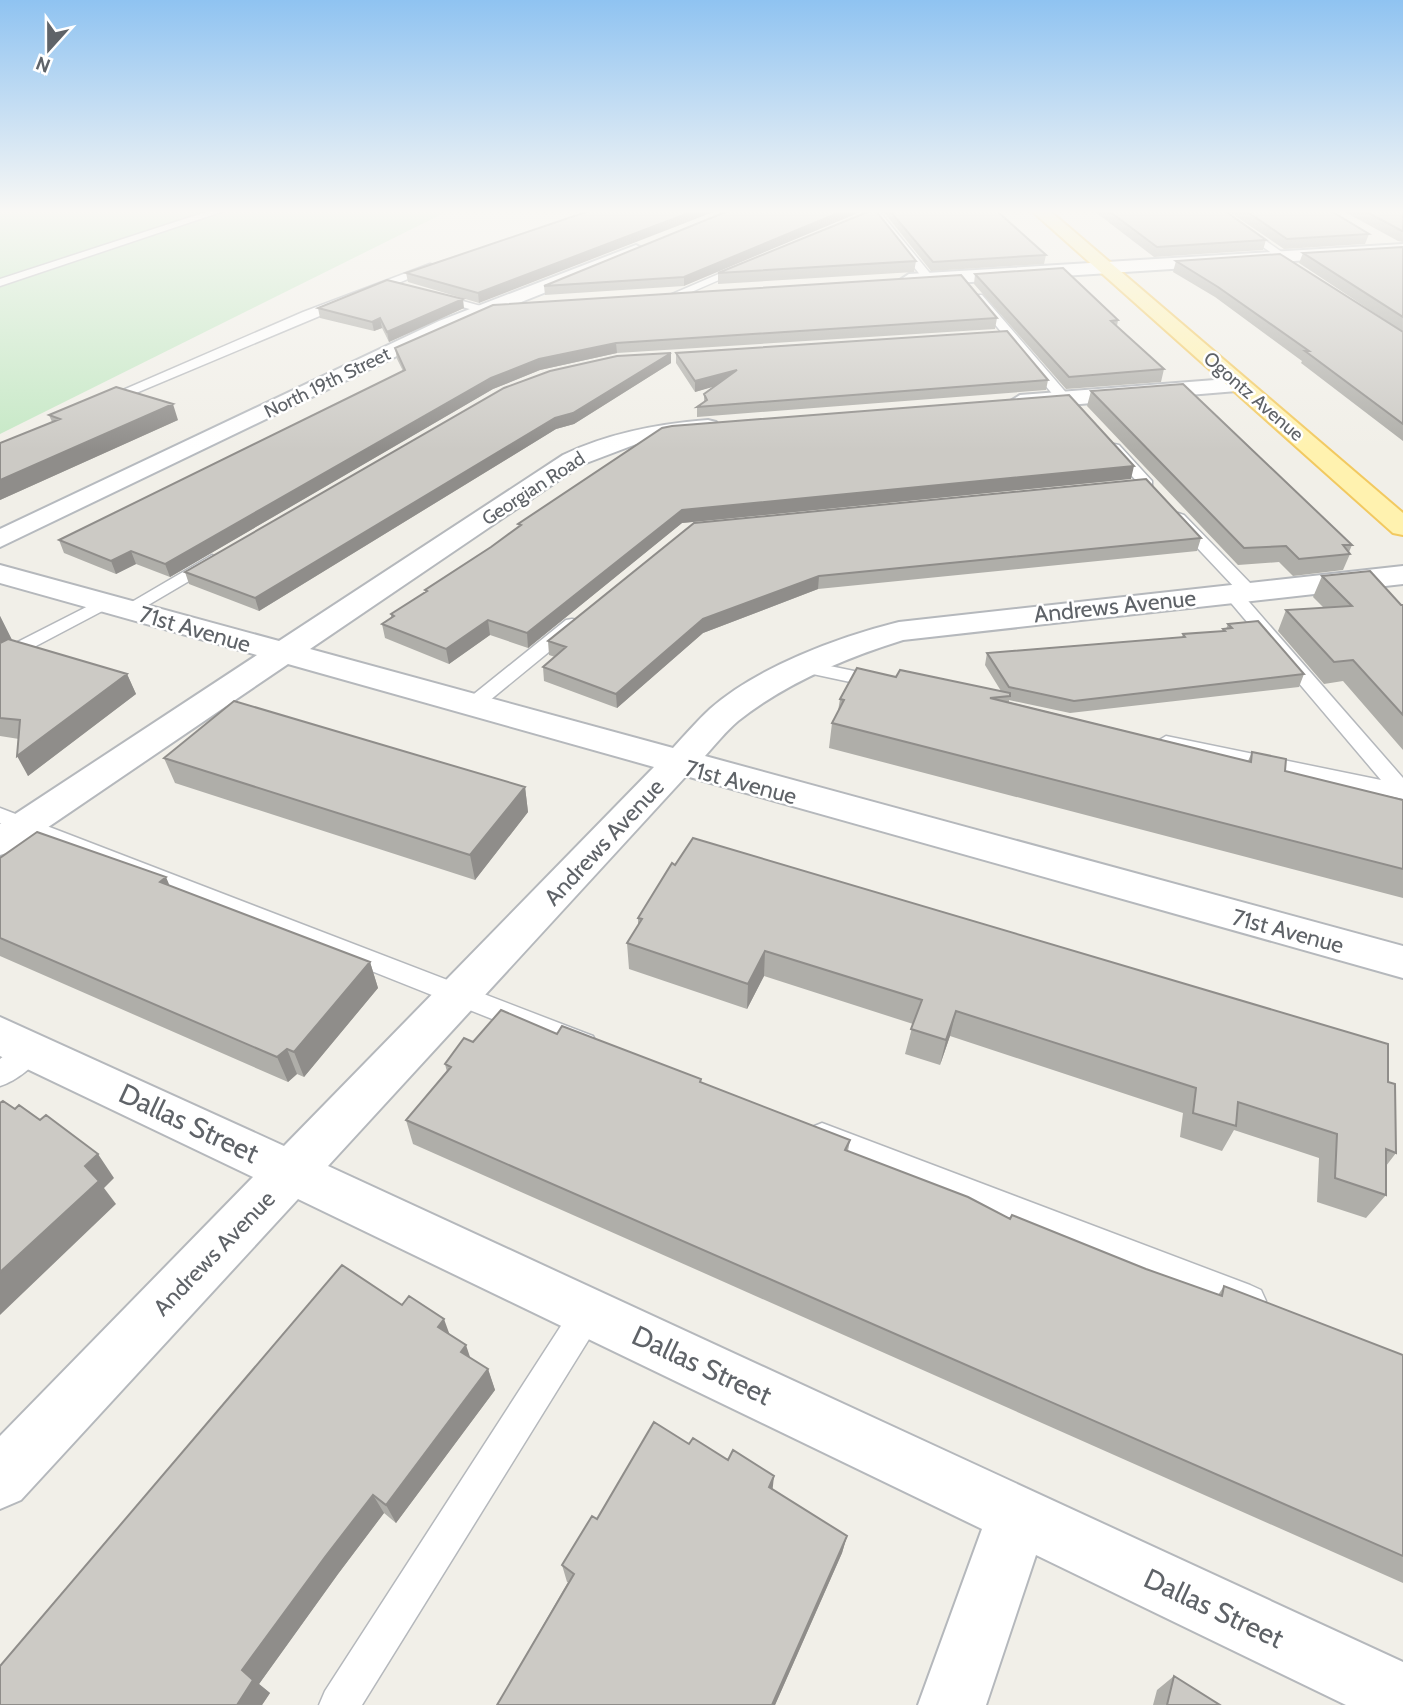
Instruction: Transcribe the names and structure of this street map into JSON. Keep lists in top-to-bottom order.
{
  "streets": {
    "main road": ["Ogontz Avenue"],
    "street": [
      "North 19th Street",
      "Georgian Road",
      "Andrews Avenue",
      "71st Avenue",
      "Dallas Street"
    ]
  },
  "crossings": [
    ["Georgian Road", "71st Avenue"],
    ["Andrews Avenue", "71st Avenue"],
    ["Andrews Avenue", "Dallas Street"]
  ],
  "north": "bottom"
}
